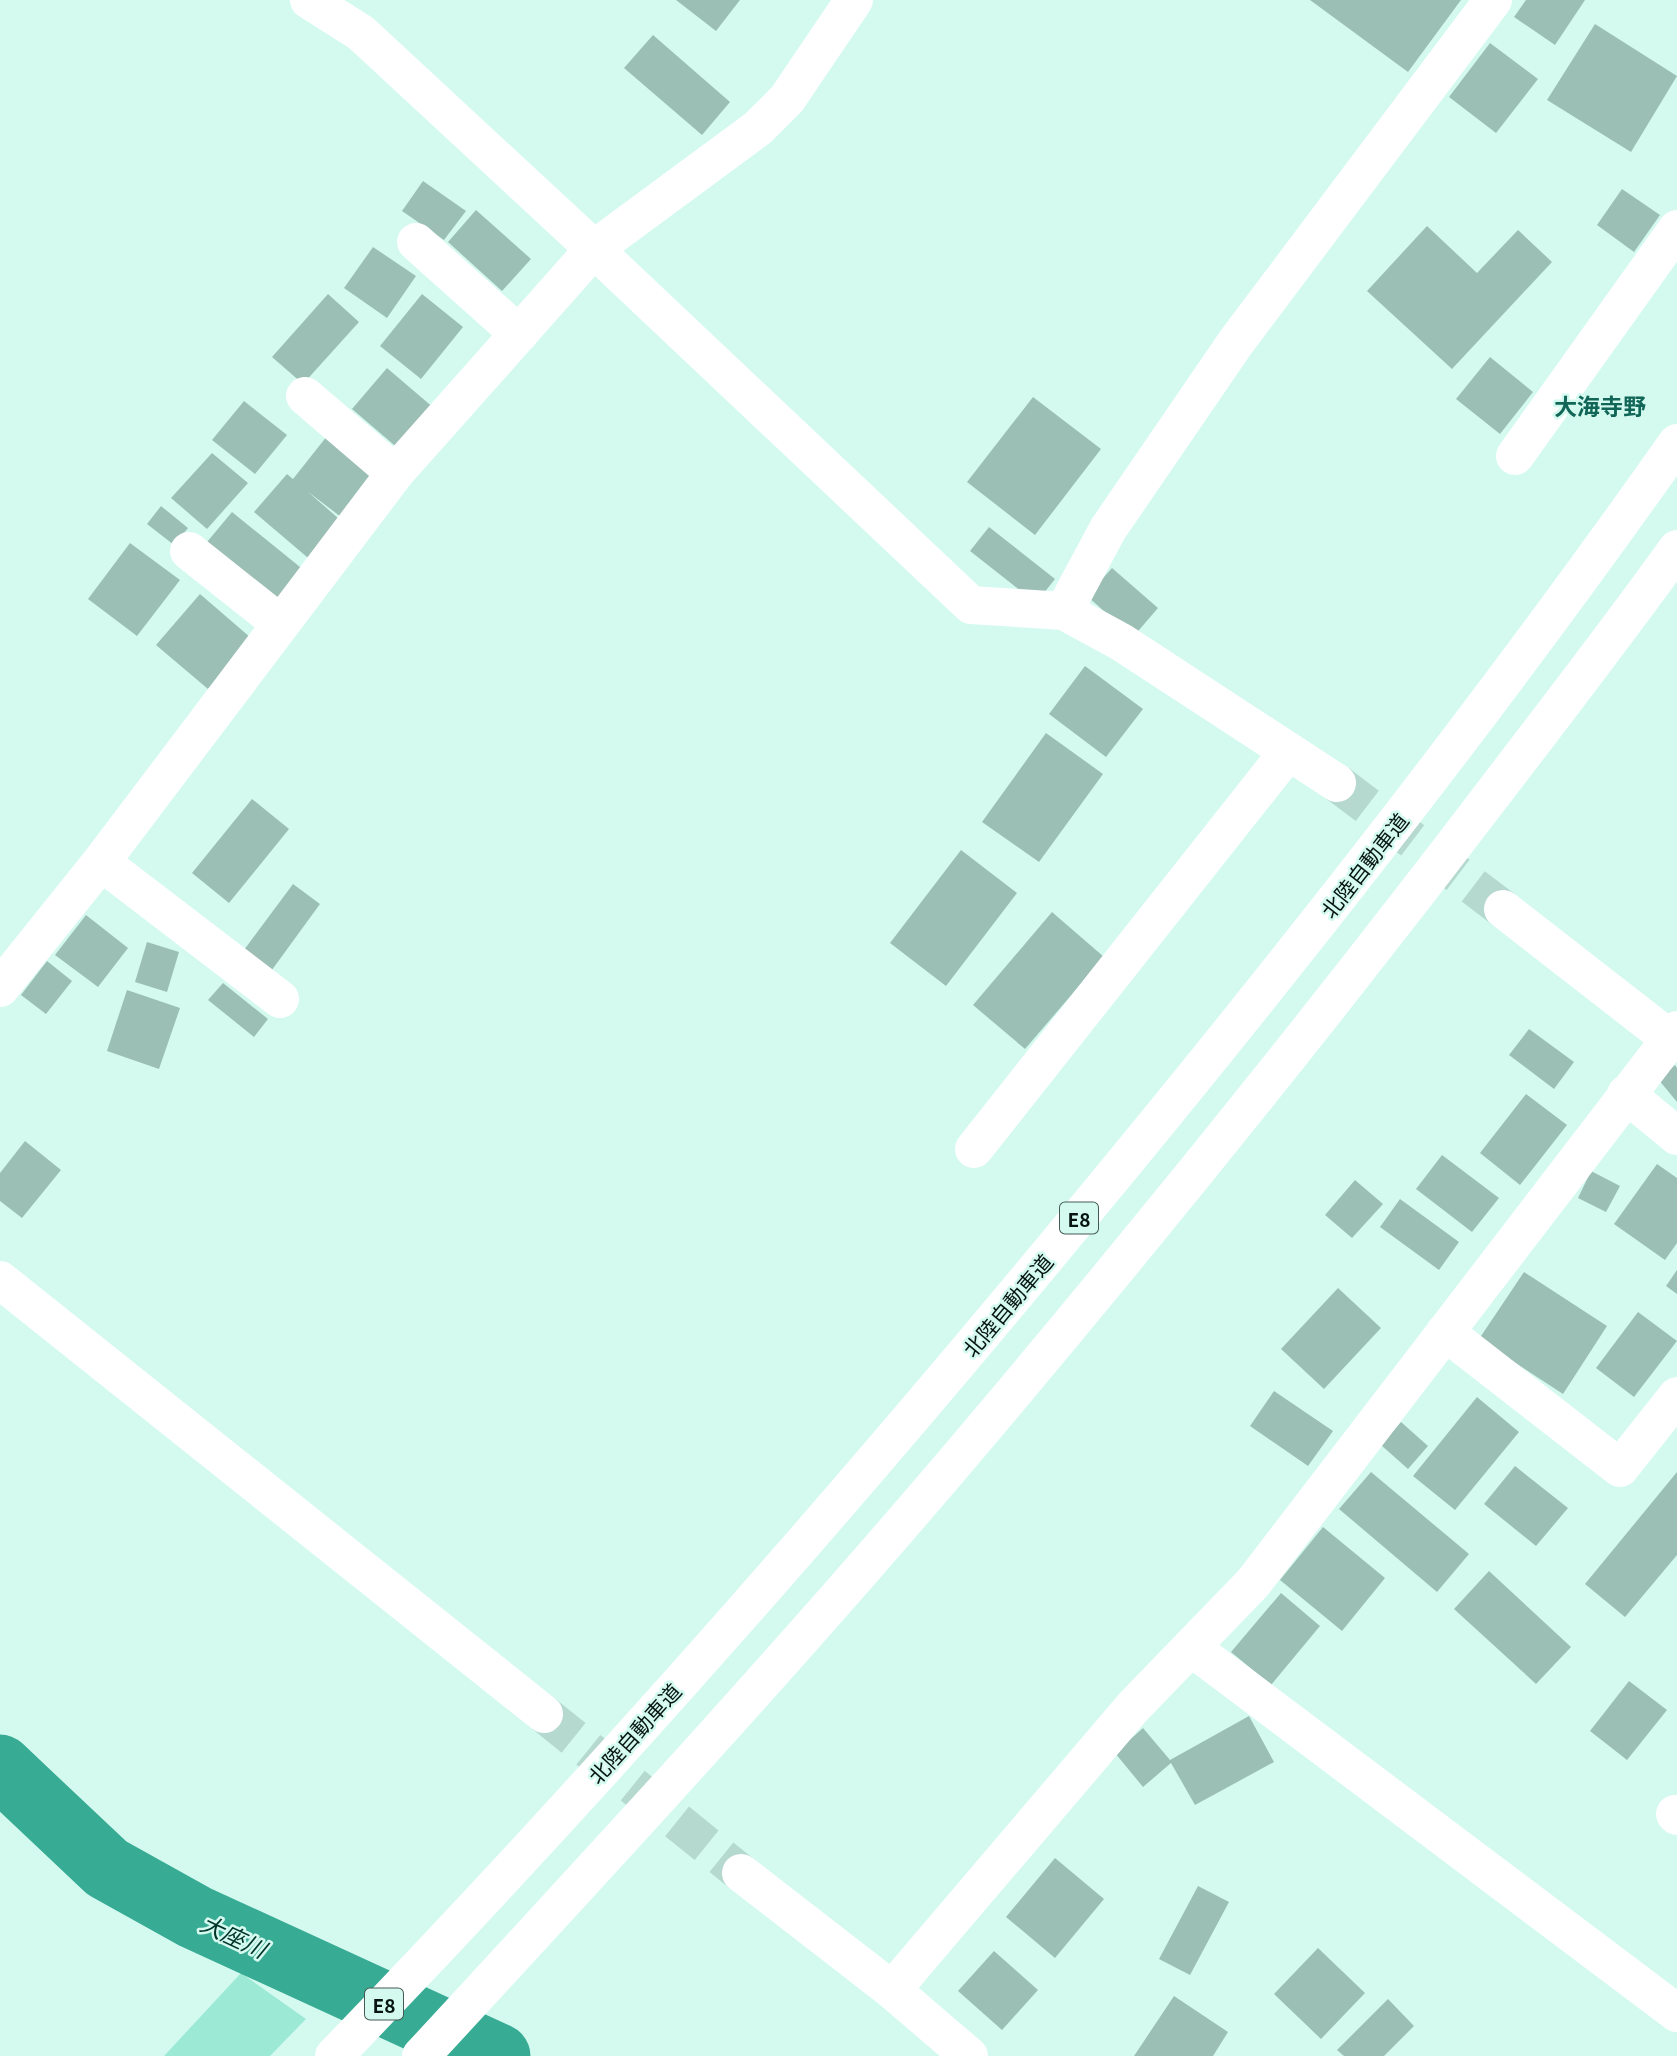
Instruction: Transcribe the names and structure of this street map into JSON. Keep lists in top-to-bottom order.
{
  "streets": {
    "main road": ["北陸自動車道", "E8"]
  },
  "districts": ["大海寺野"],
  "water": ["大座川"]
}
